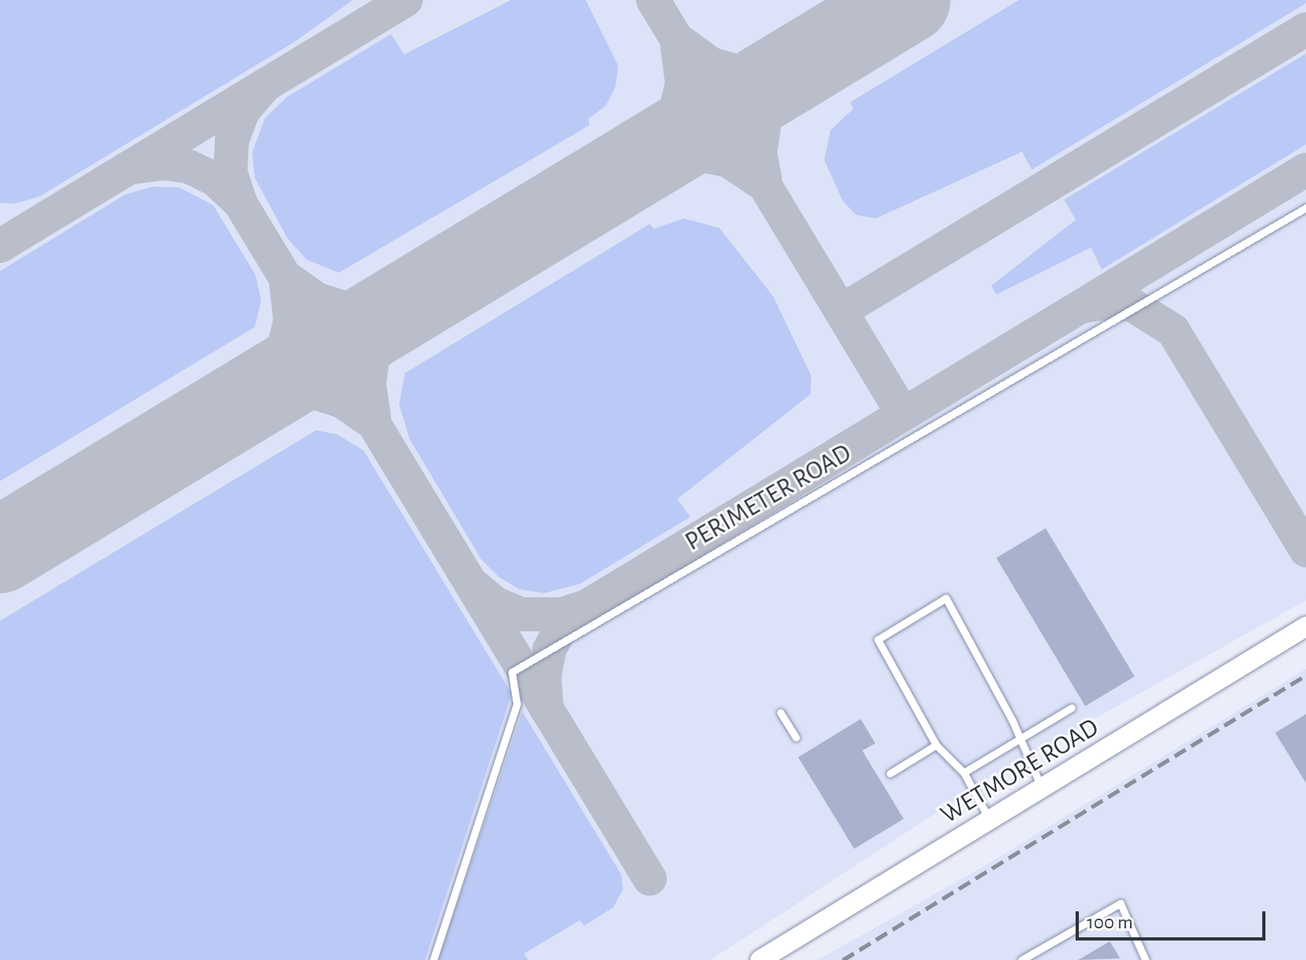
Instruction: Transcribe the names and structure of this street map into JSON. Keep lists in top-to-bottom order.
{
  "streets": {
    "main road": ["WETMORE ROAD"],
    "lane": ["PERIMETER ROAD"]
  },
  "scale_bar": "100 m"
}
